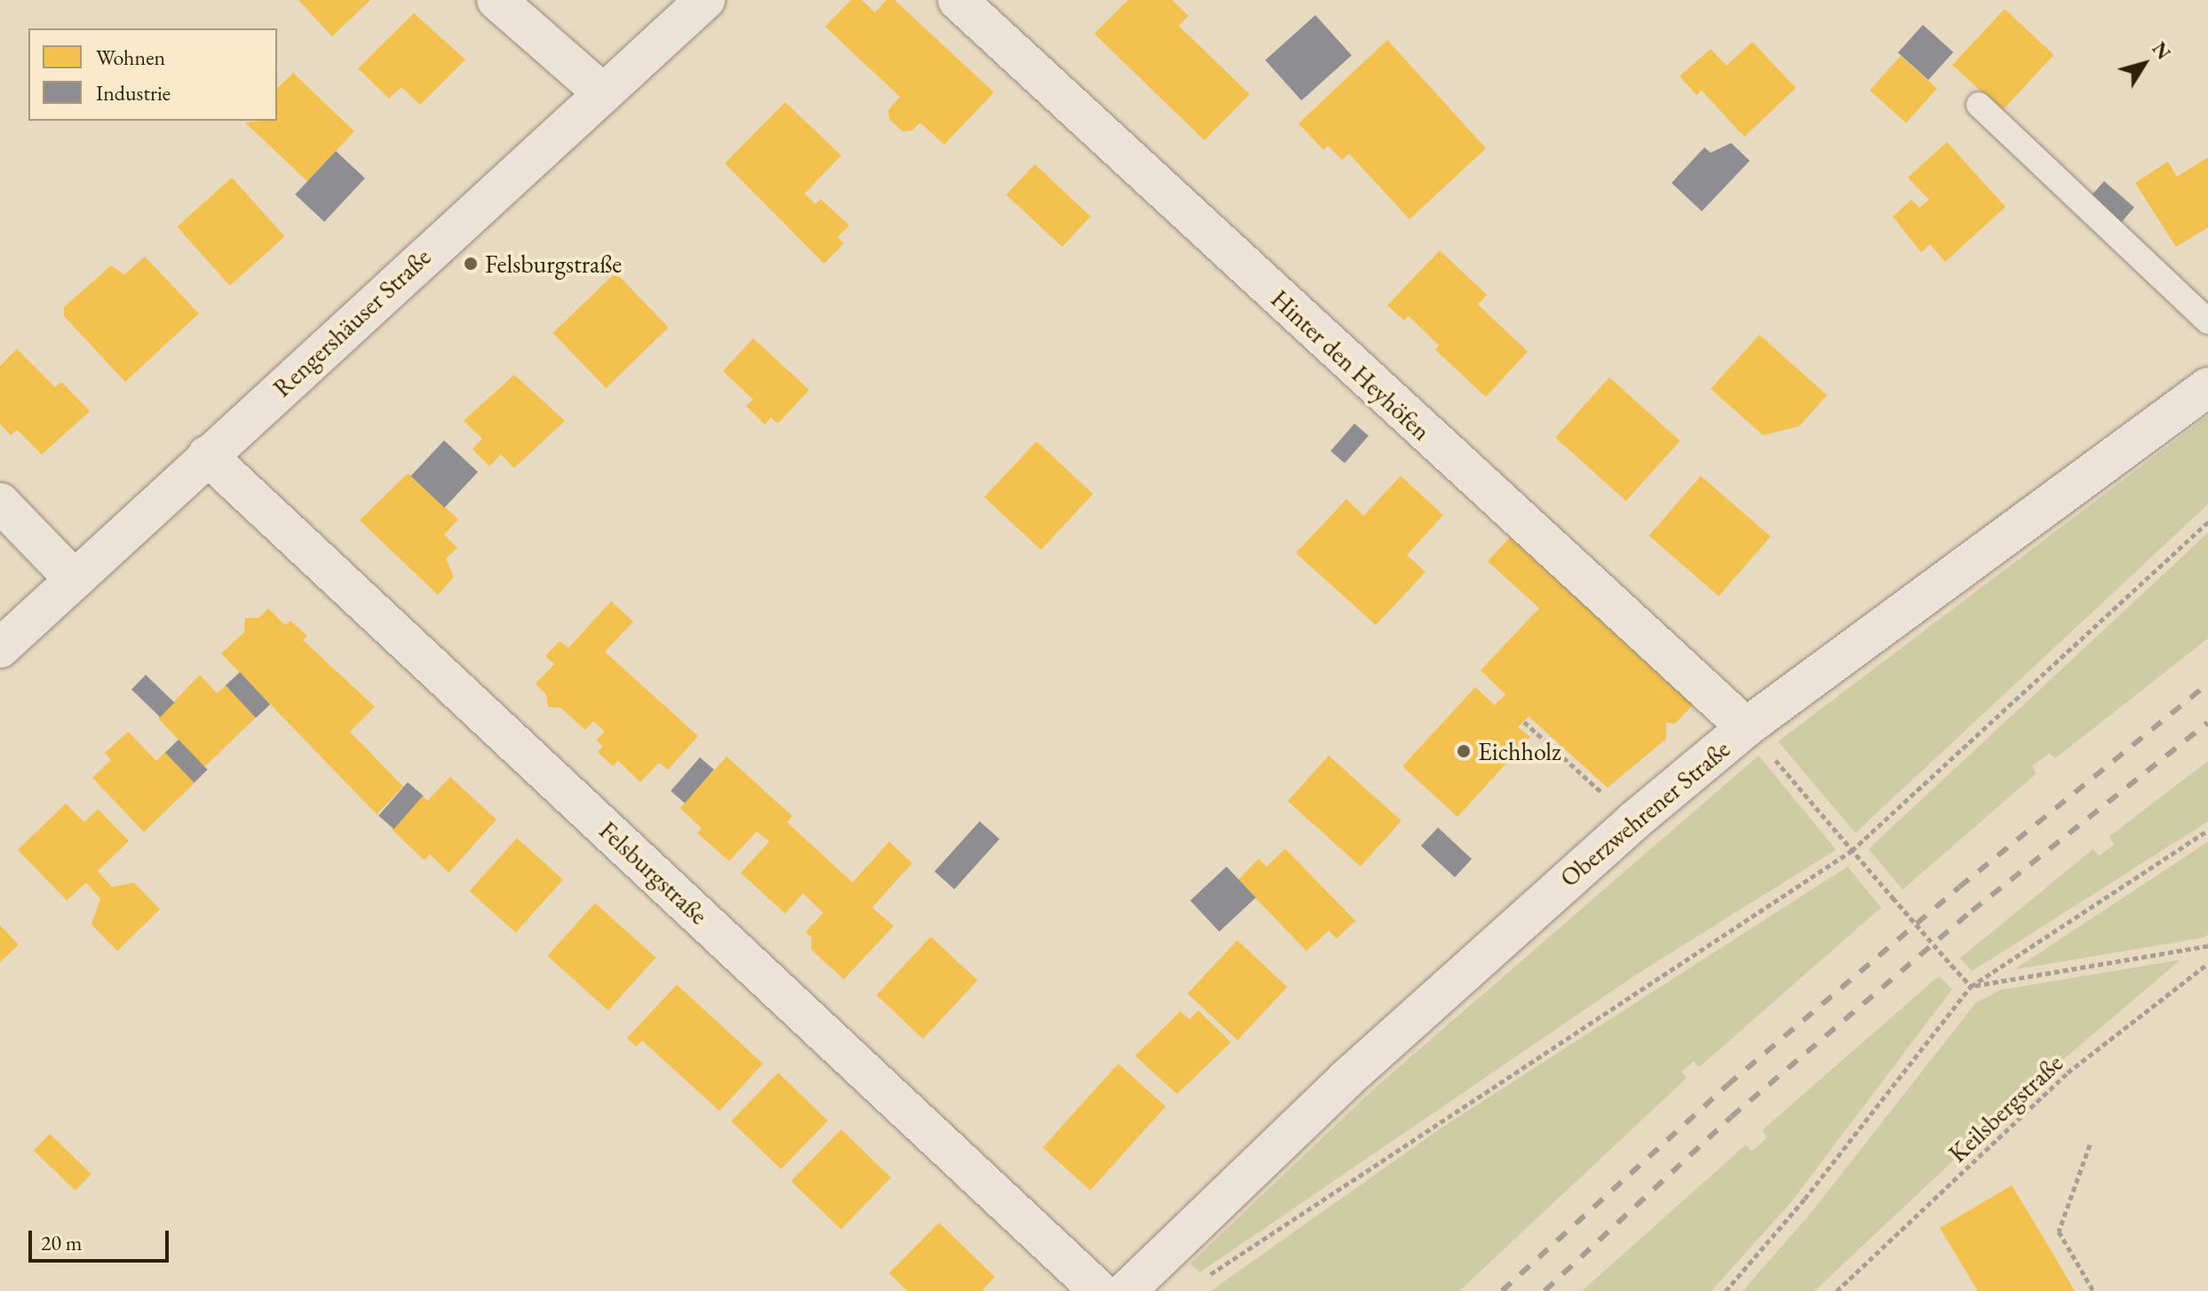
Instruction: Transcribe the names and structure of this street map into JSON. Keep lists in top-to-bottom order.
{
  "streets": {
    "street": [
      "Rengershäuser Straße",
      "Hinter den Heyhöfen",
      "Oberzwehrener Straße",
      "Felsburgstraße"
    ],
    "path": ["Keilsbergstraße"]
  },
  "crossings": [
    ["Rengershäuser Straße", "Felsburgstraße"],
    ["Hinter den Heyhöfen", "Oberzwehrener Straße"]
  ],
  "places": ["Felsburgstraße", "Eichholz"],
  "legend": ["Wohnen", "Industrie"],
  "scale_bar": "20 m",
  "north": "top right"
}
